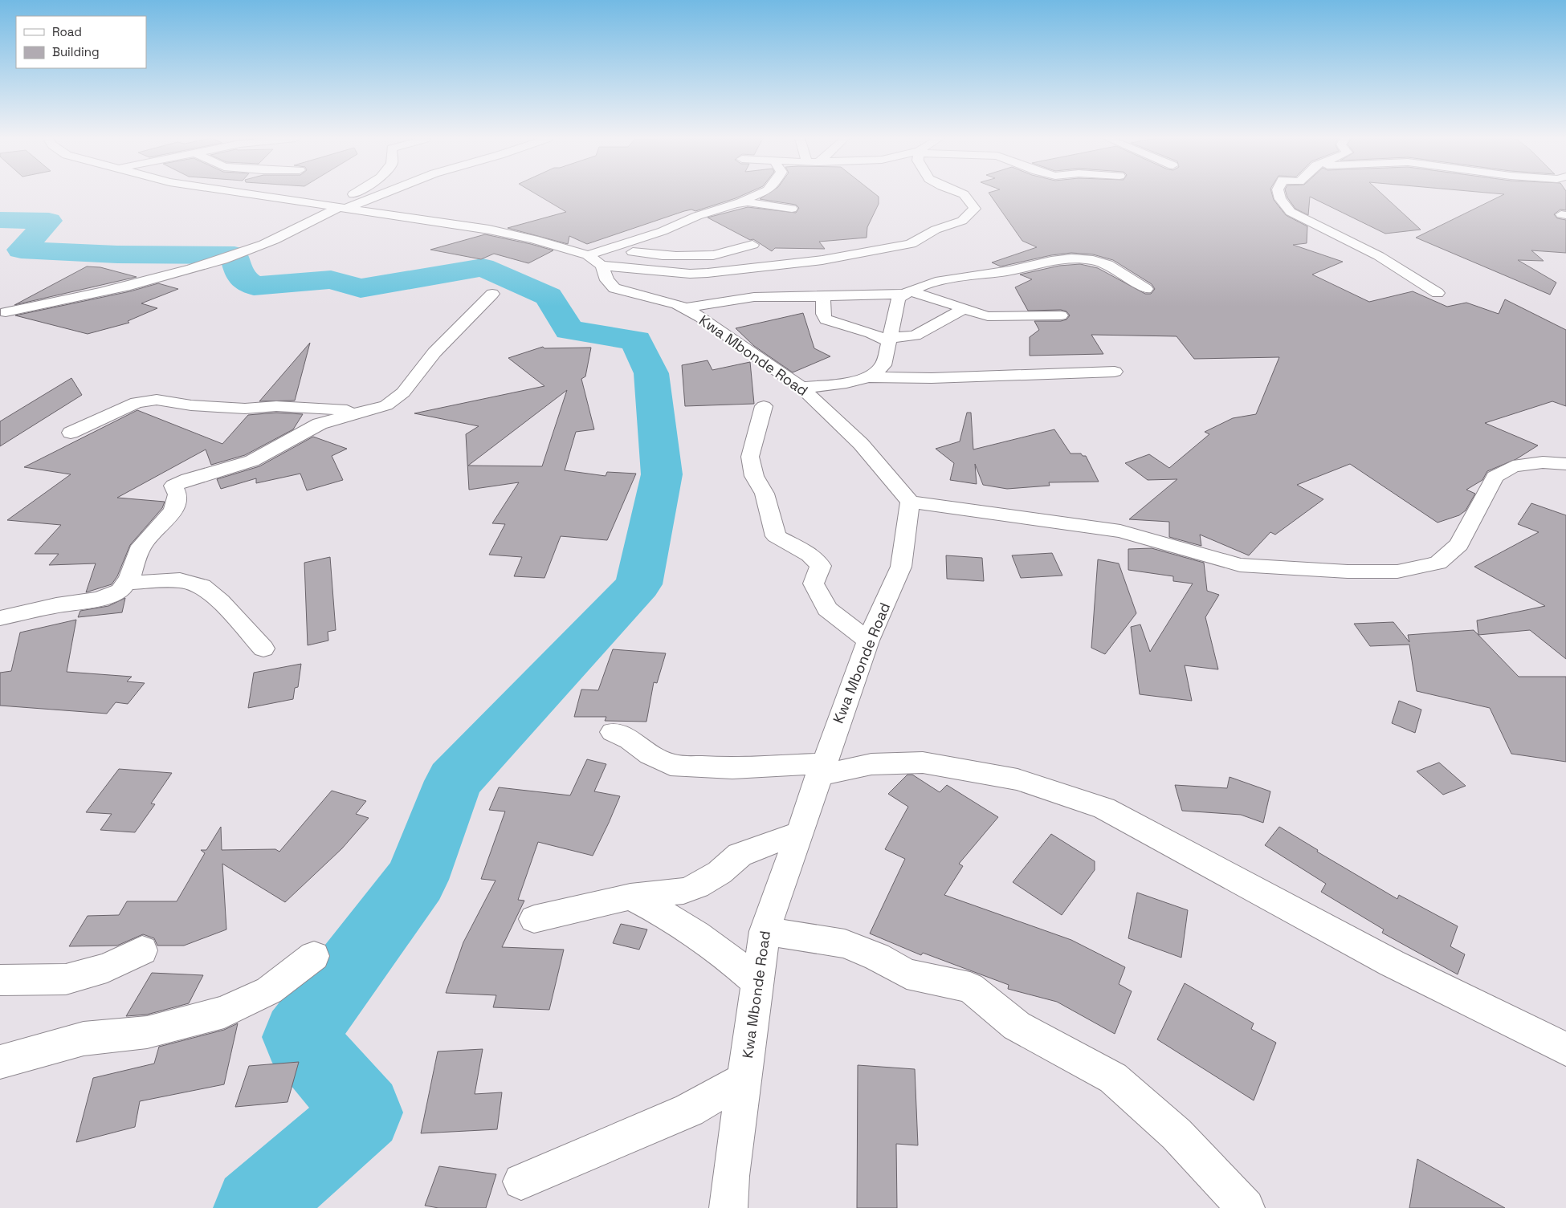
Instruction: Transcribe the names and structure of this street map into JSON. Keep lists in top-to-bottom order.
{
  "streets": {
    "street": ["Kwa Mbonde Road"]
  },
  "legend": ["Road", "Building"]
}
